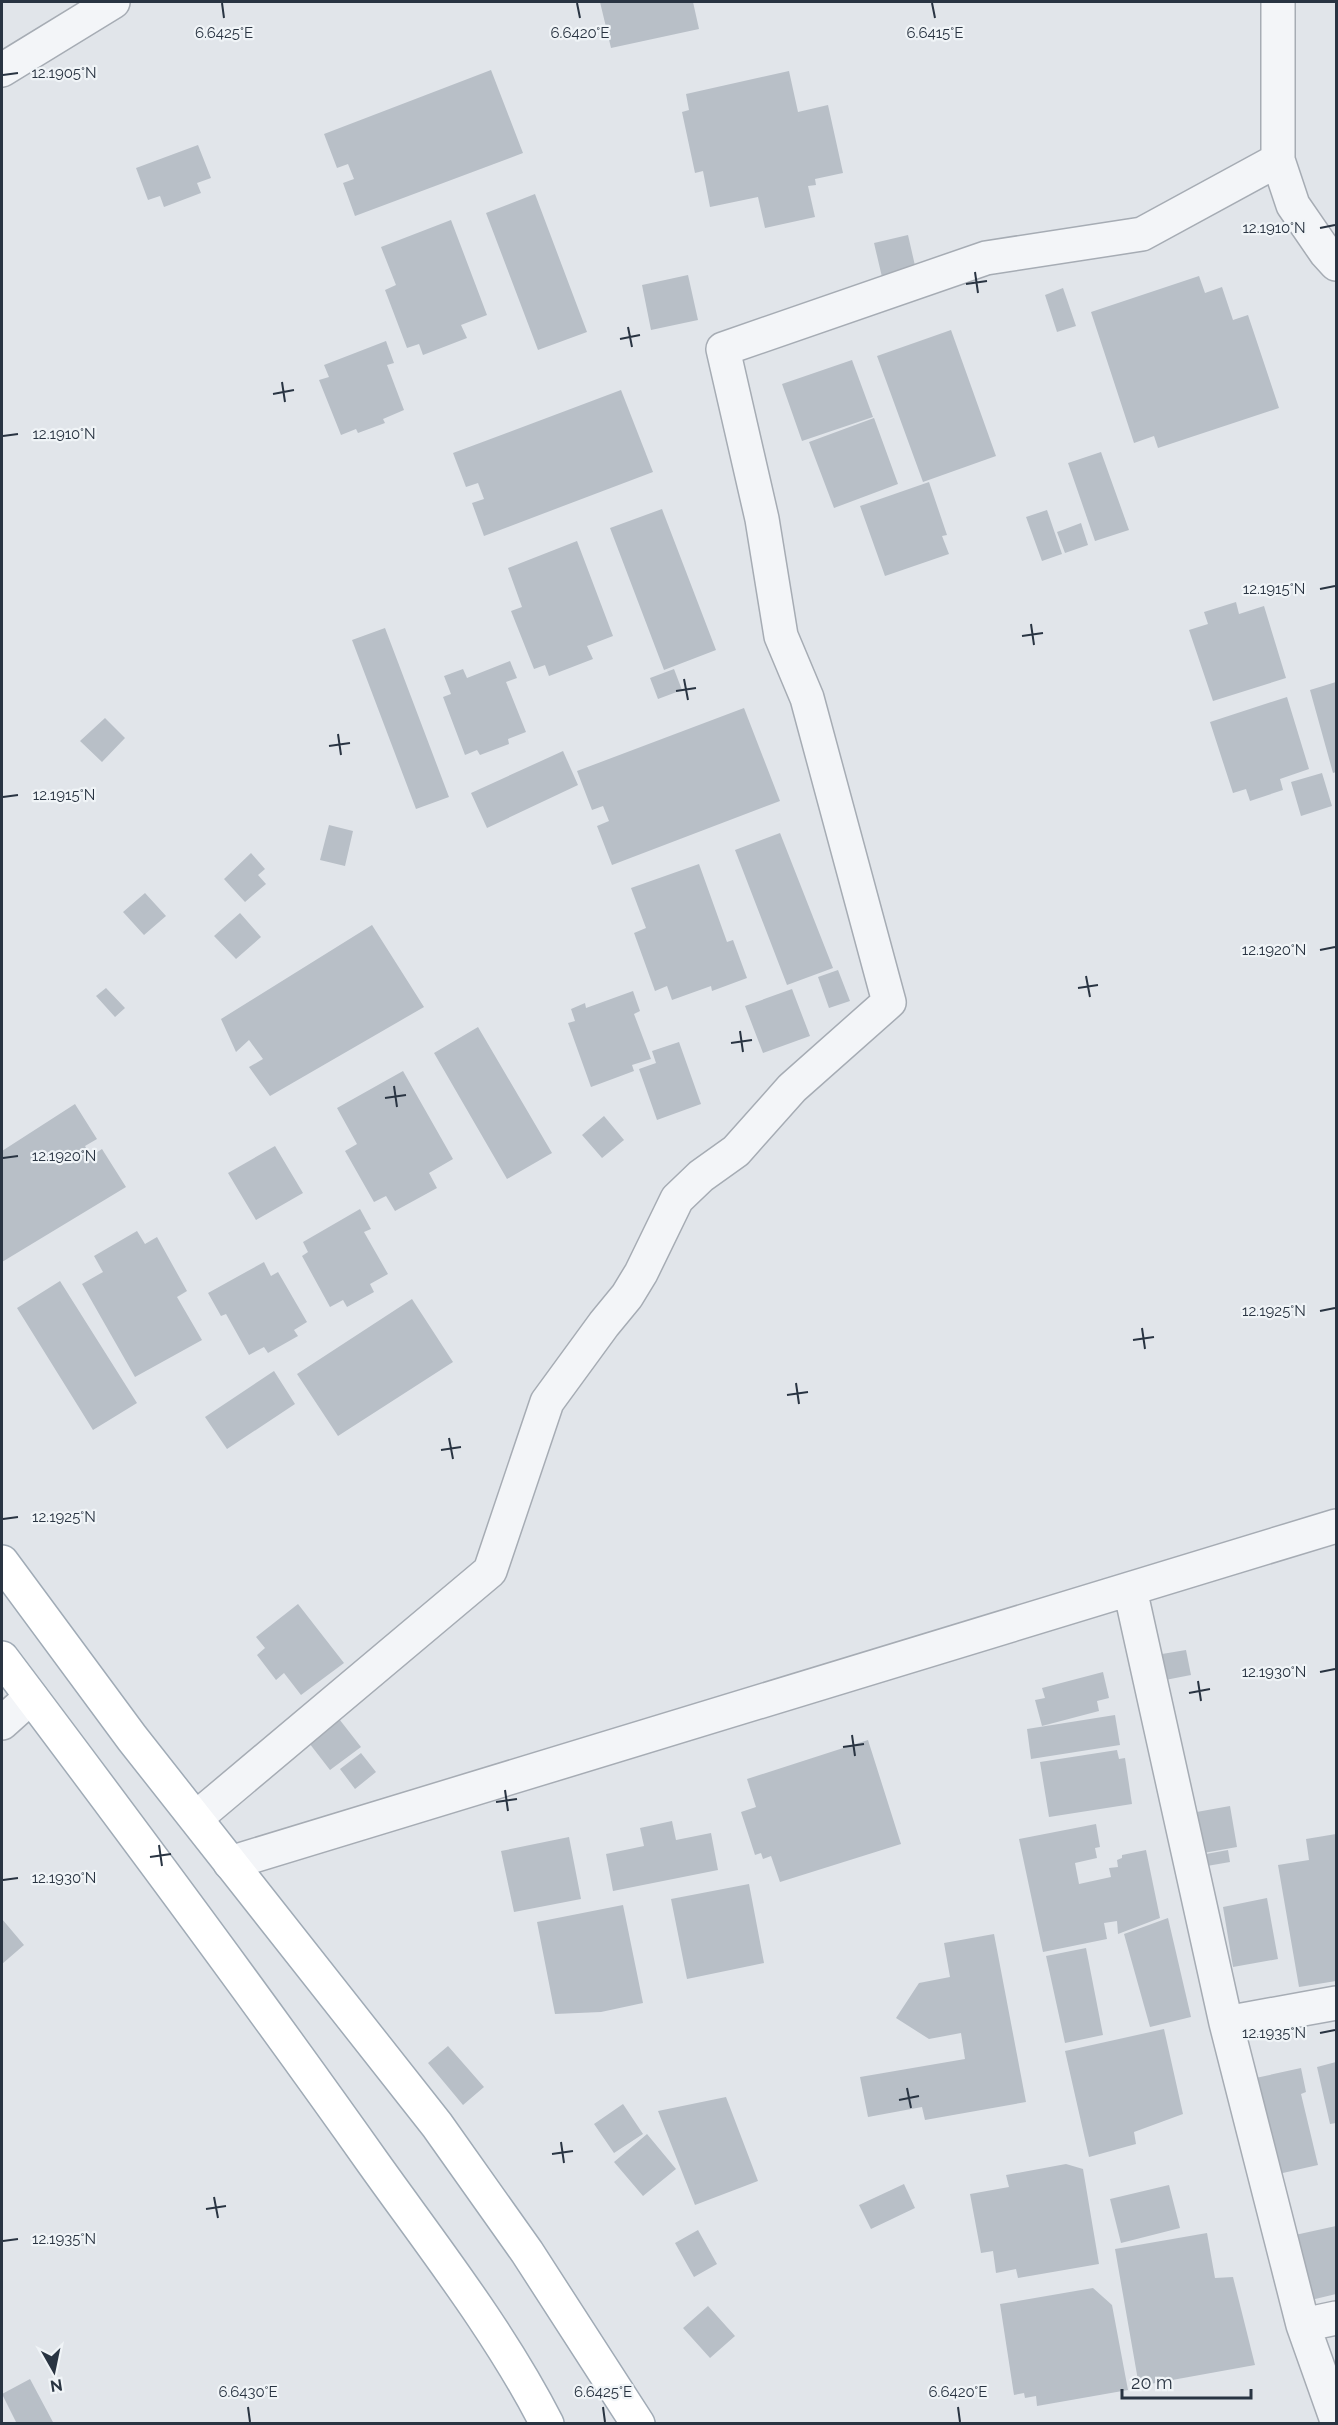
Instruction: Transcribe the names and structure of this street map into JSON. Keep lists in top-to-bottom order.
{
  "scale_bar": "20 m",
  "north": "bottom",
  "coordinates": [
    "6.6425°E",
    "6.6420°E",
    "6.6415°E",
    "12.1905°N",
    "12.1910°N",
    "12.1915°N",
    "12.1920°N",
    "12.1925°N",
    "12.1930°N",
    "12.1935°N",
    "6.6430°E"
  ]
}
